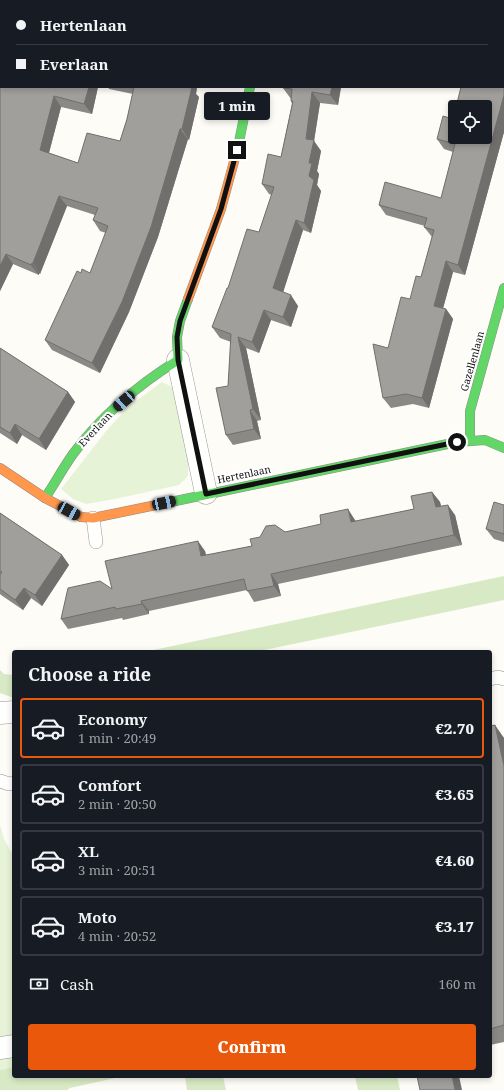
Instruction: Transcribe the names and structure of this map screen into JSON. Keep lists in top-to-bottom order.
{
  "streets": {
    "street": ["Gazellenlaan", "Everlaan", "Hertenlaan"]
  },
  "crossings": [
    ["Gazellenlaan", "Hertenlaan"],
    ["Everlaan", "Hertenlaan"]
  ],
  "page": {
    "banner": ["Hertenlaan", "Everlaan"],
    "bubble": "1 min",
    "heading": "Choose a ride",
    "list": [
      {
        "name": "Economy",
        "note": "1 min · 20:49",
        "value": "€2.70"
      },
      {
        "name": "Comfort",
        "note": "2 min · 20:50",
        "value": "€3.65"
      },
      {
        "name": "XL",
        "note": "3 min · 20:51",
        "value": "€4.60"
      },
      {
        "name": "Moto",
        "note": "4 min · 20:52",
        "value": "€3.17"
      }
    ],
    "pay": ["Cash", "160 m"],
    "buttons": "Confirm"
  }
}
